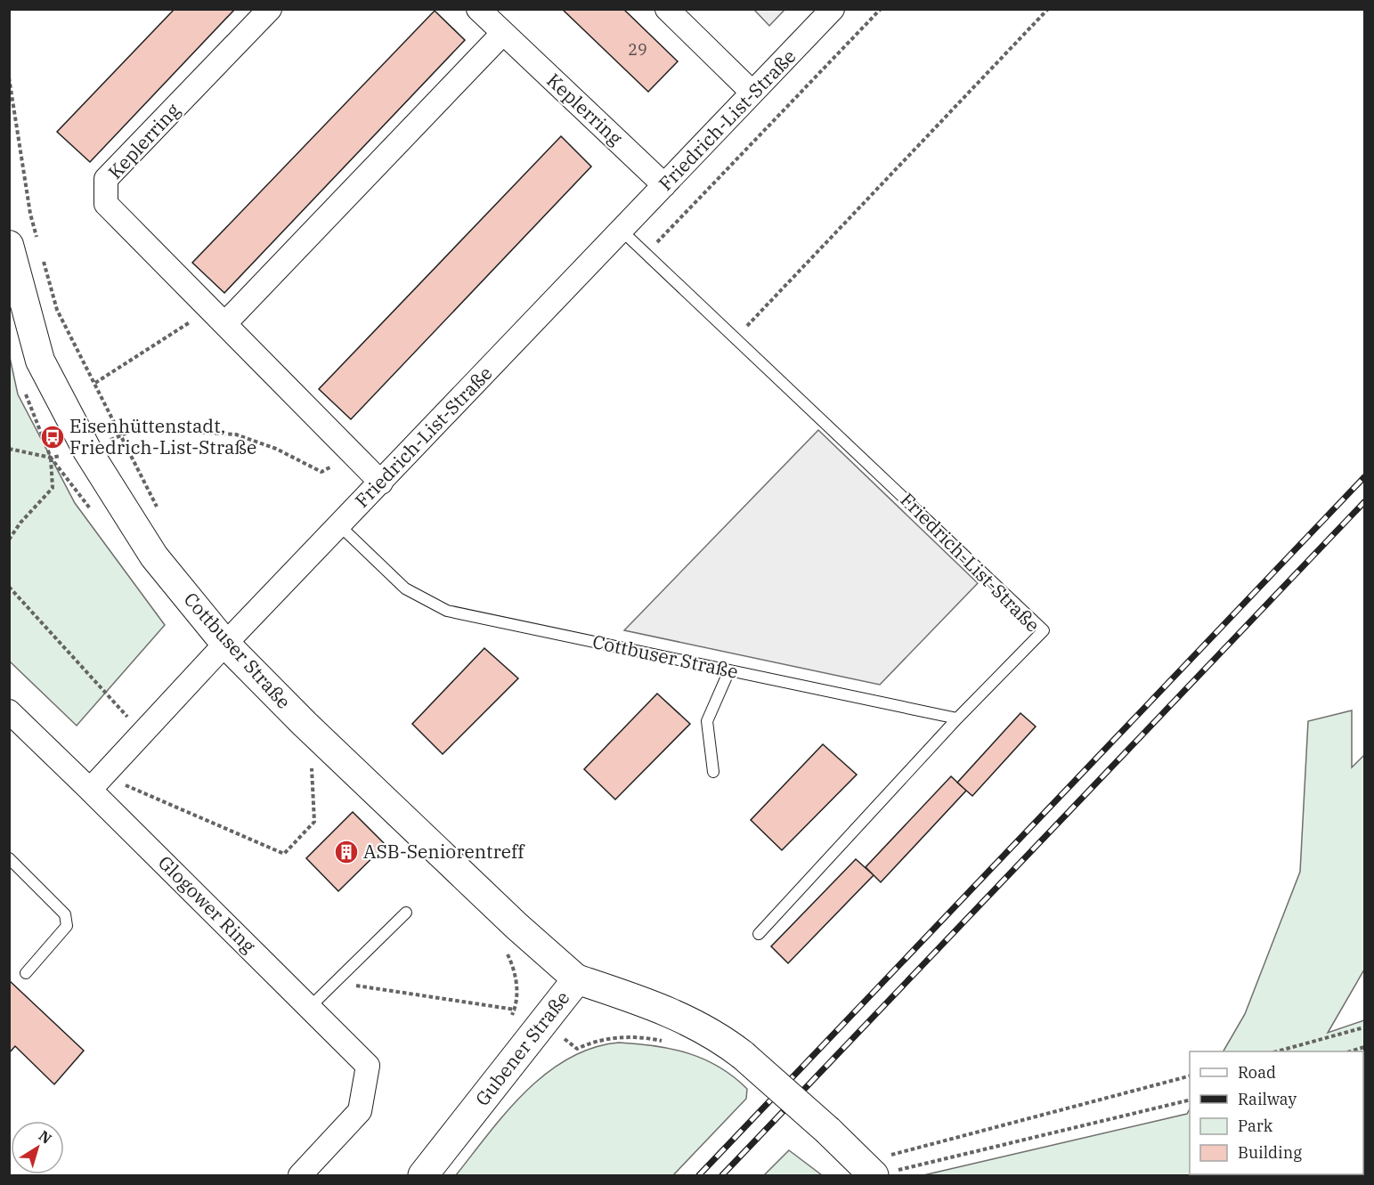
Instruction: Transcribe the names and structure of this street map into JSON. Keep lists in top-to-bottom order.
{
  "streets": {
    "main road": ["Gubener Straße"],
    "street": [
      "Keplerring",
      "Friedrich-List-Straße",
      "Cottbuser Straße",
      "Glogower Ring"
    ]
  },
  "crossings": [
    ["Keplerring", "Friedrich-List-Straße"],
    ["Friedrich-List-Straße", "Cottbuser Straße"],
    ["Cottbuser Straße", "Gubener Straße"]
  ],
  "places": {
    "bus stop": ["Eisenhüttenstadt, Friedrich-List-Straße"],
    "building": ["ASB-Seniorentreff"]
  },
  "house_numbers": ["29"],
  "legend": [
    "Road",
    "Railway",
    "Park",
    "Building"
  ],
  "north": "top right"
}
